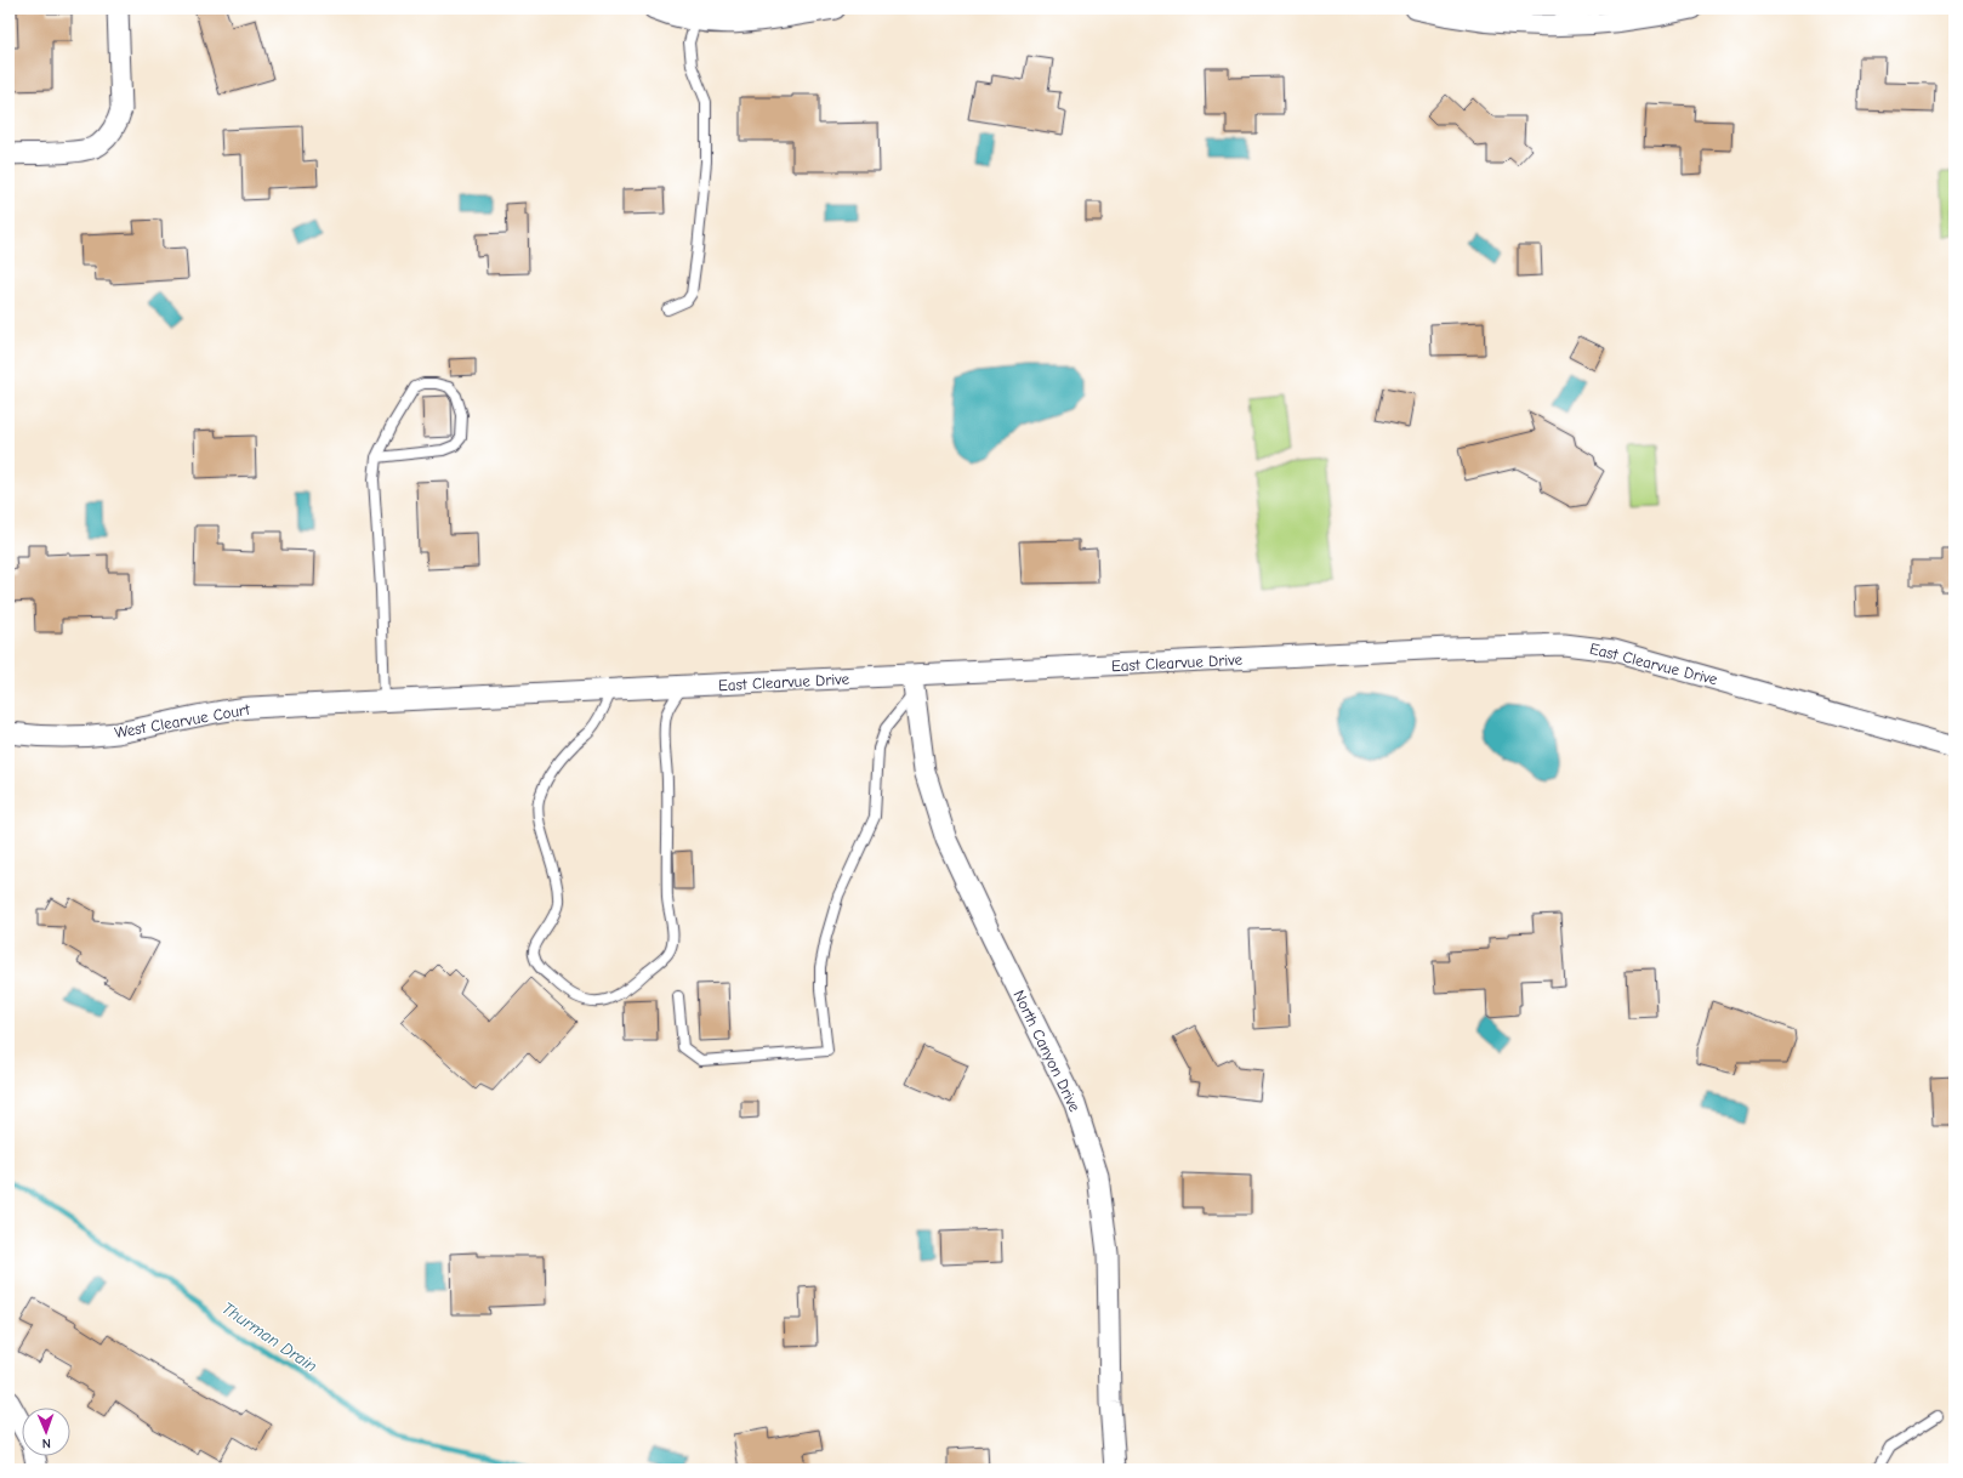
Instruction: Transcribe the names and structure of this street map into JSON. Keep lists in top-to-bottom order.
{
  "streets": {
    "street": ["East Clearvue Drive", "West Clearvue Court", "North Canyon Drive"]
  },
  "crossings": [
    ["East Clearvue Drive", "West Clearvue Court"],
    ["East Clearvue Drive", "North Canyon Drive"]
  ],
  "water": ["Thurman Drain"],
  "north": "bottom"
}
